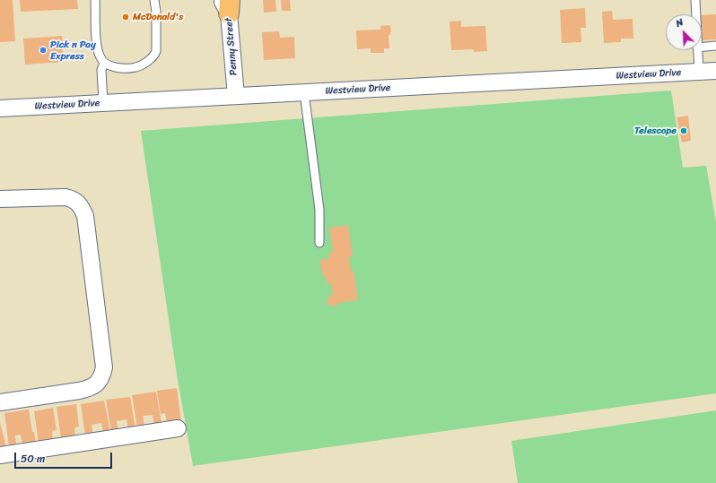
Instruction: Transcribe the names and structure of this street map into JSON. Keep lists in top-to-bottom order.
{
  "streets": {
    "street": ["Penny Street", "Westview Drive"]
  },
  "crossings": [
    ["Penny Street", "Westview Drive"]
  ],
  "places": ["McDonald's", "Pick n Pay Express", "Telescope"],
  "scale_bar": "50 m",
  "north": "top left"
}
